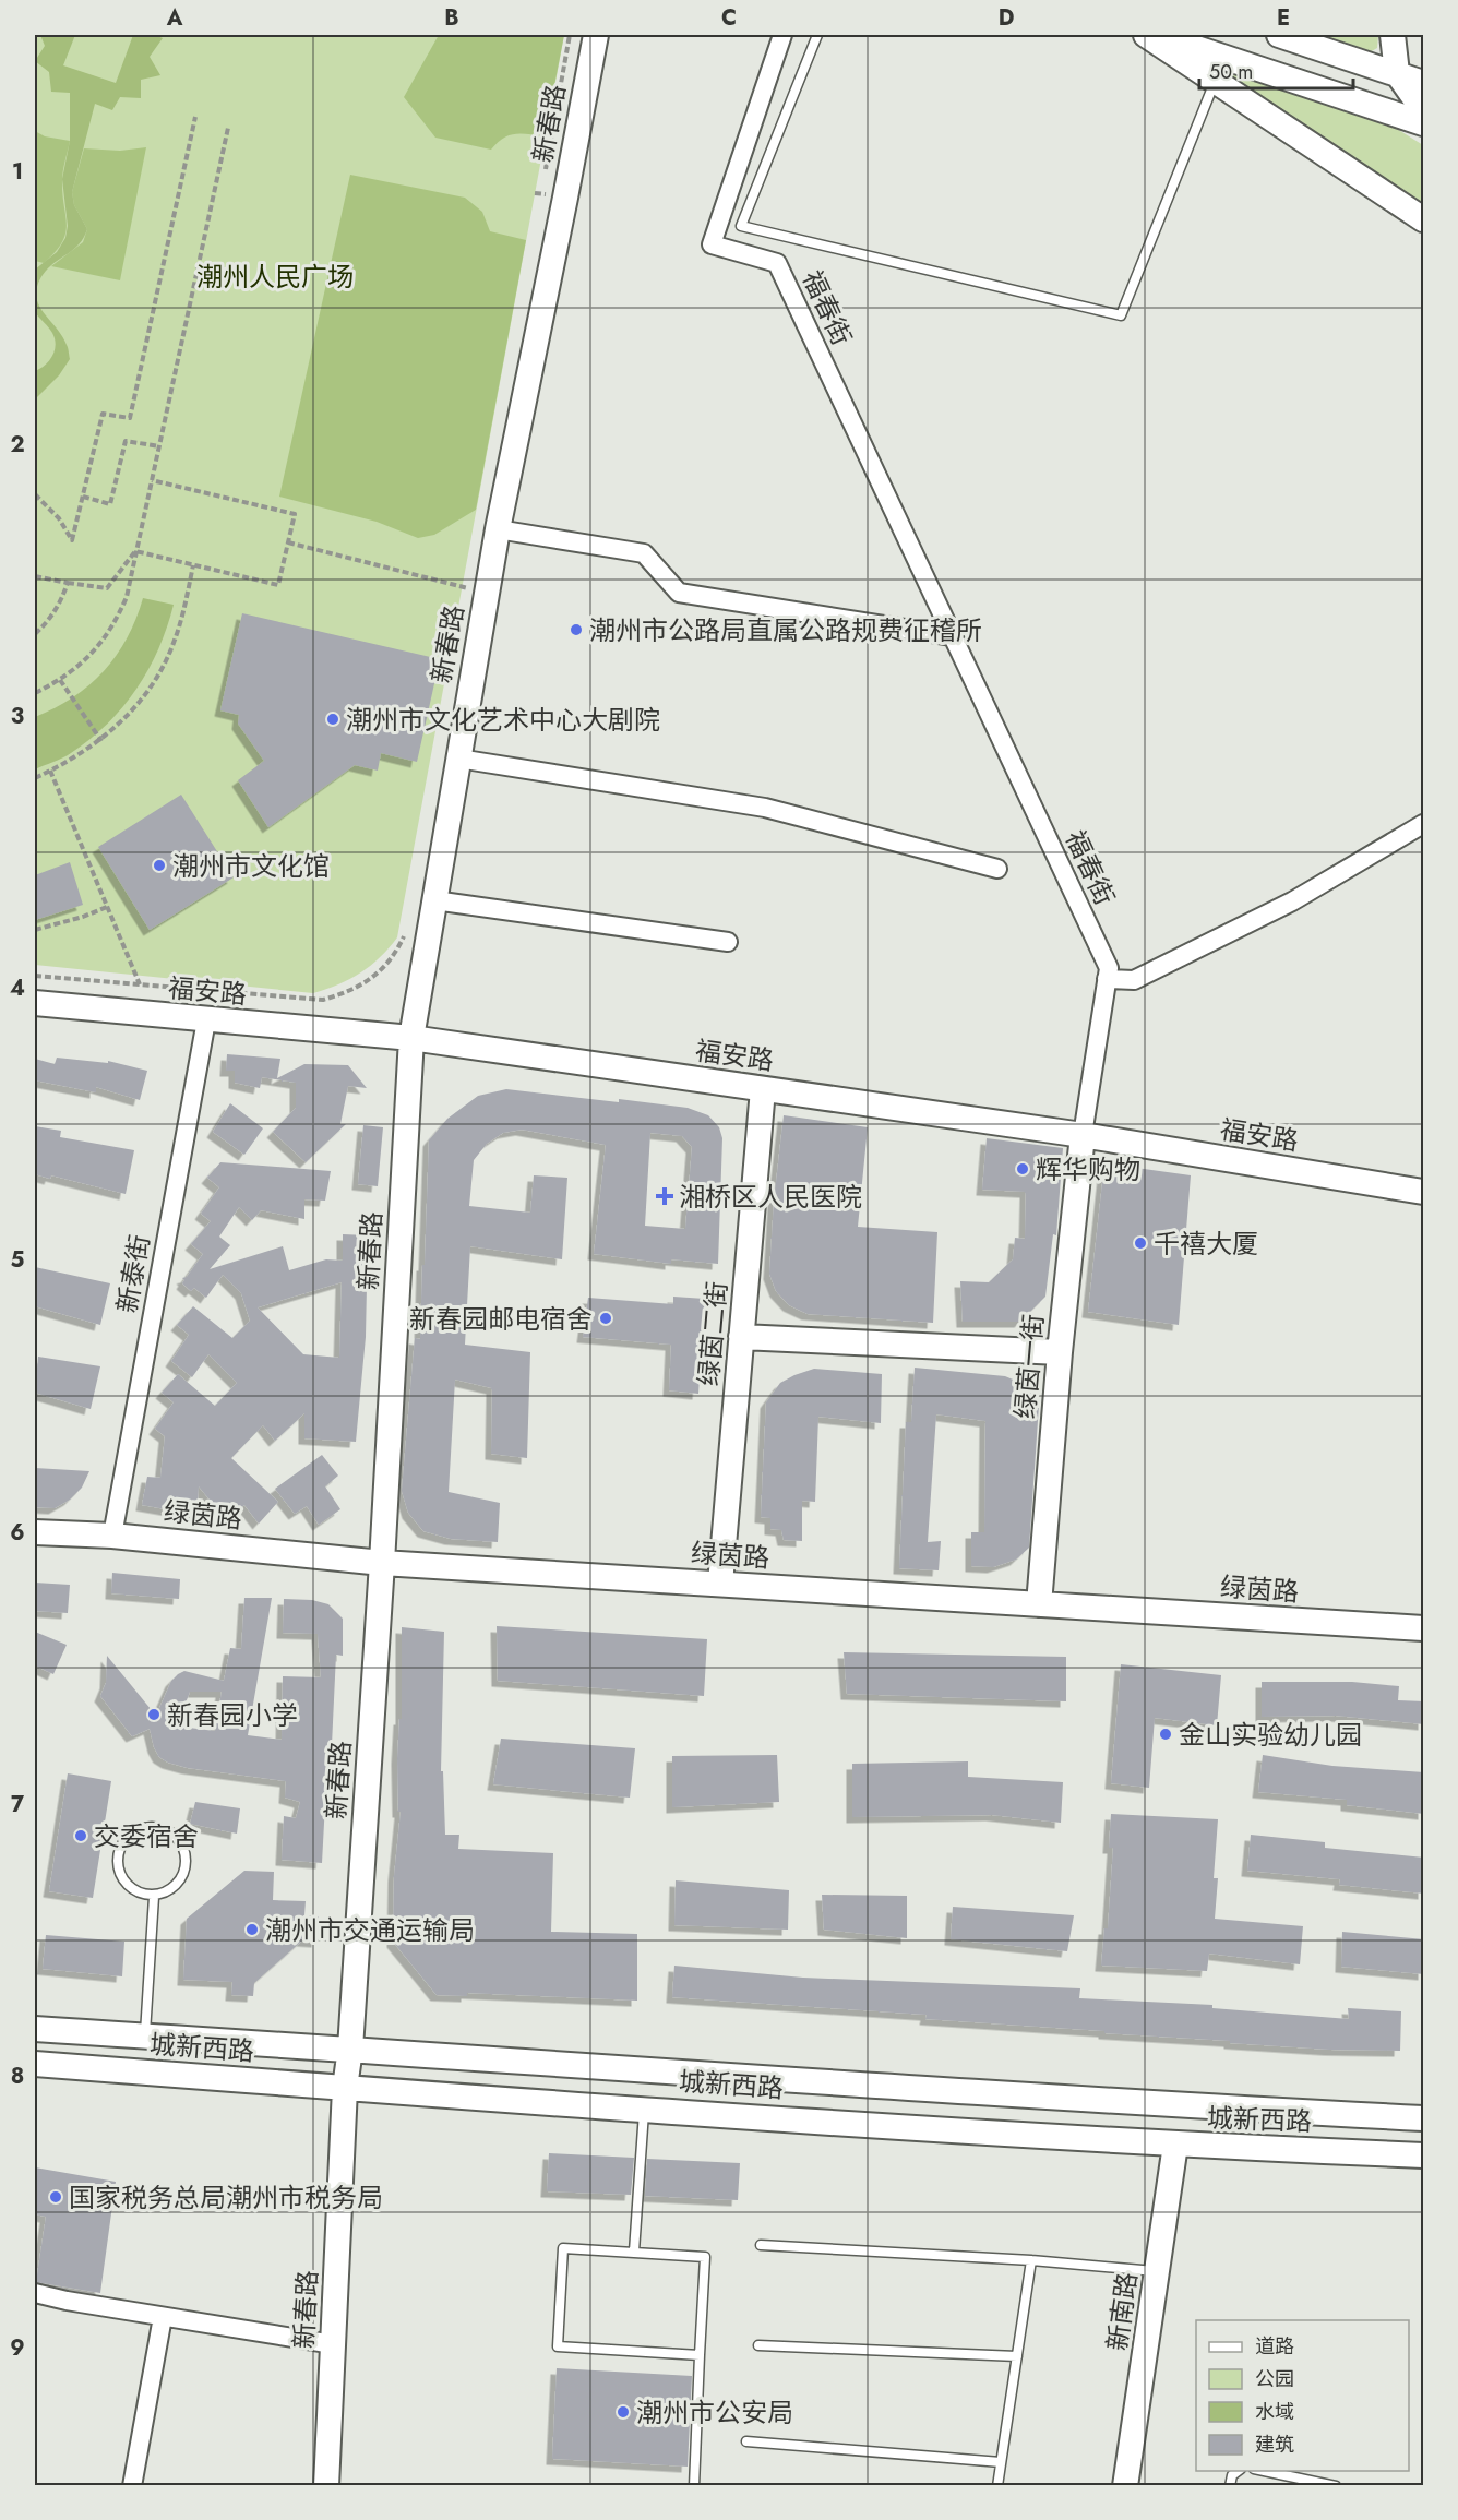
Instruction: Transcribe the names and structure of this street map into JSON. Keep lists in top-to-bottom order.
{
  "streets": {
    "street": [
      "新春路",
      "福春街",
      "福安路",
      "新泰街",
      "绿茵二街",
      "绿茵一街",
      "绿茵路",
      "城新西路",
      "新南路"
    ]
  },
  "crossings": [
    ["新春路", "福安路"],
    ["新春路", "绿茵路"],
    ["新春路", "城新西路"],
    ["福春街", "福安路"],
    ["福春街", "绿茵一街"],
    ["福安路", "新泰街"],
    ["福安路", "绿茵二街"],
    ["福安路", "绿茵一街"],
    ["新泰街", "绿茵路"],
    ["绿茵二街", "绿茵路"],
    ["绿茵一街", "绿茵路"],
    ["城新西路", "新南路"]
  ],
  "parks": ["潮州人民广场"],
  "places": {
    "other": [
      "潮州市公路局直属公路规费征稽所",
      "潮州市文化艺术中心大剧院",
      "潮州市文化馆",
      "辉华购物",
      "千禧大厦",
      "新春园邮电宿舍",
      "新春园小学",
      "金山实验幼儿园",
      "交委宿舍",
      "潮州市交通运输局",
      "国家税务总局潮州市税务局",
      "潮州市公安局"
    ],
    "health": ["湘桥区人民医院"]
  },
  "legend": [
    "道路",
    "公园",
    "水域",
    "建筑"
  ],
  "scale_bar": "50 m",
  "grid": {
    "columns": [
      "A",
      "B",
      "C",
      "D",
      "E"
    ],
    "rows": [
      "1",
      "2",
      "3",
      "4",
      "5",
      "6",
      "7",
      "8",
      "9"
    ]
  }
}
